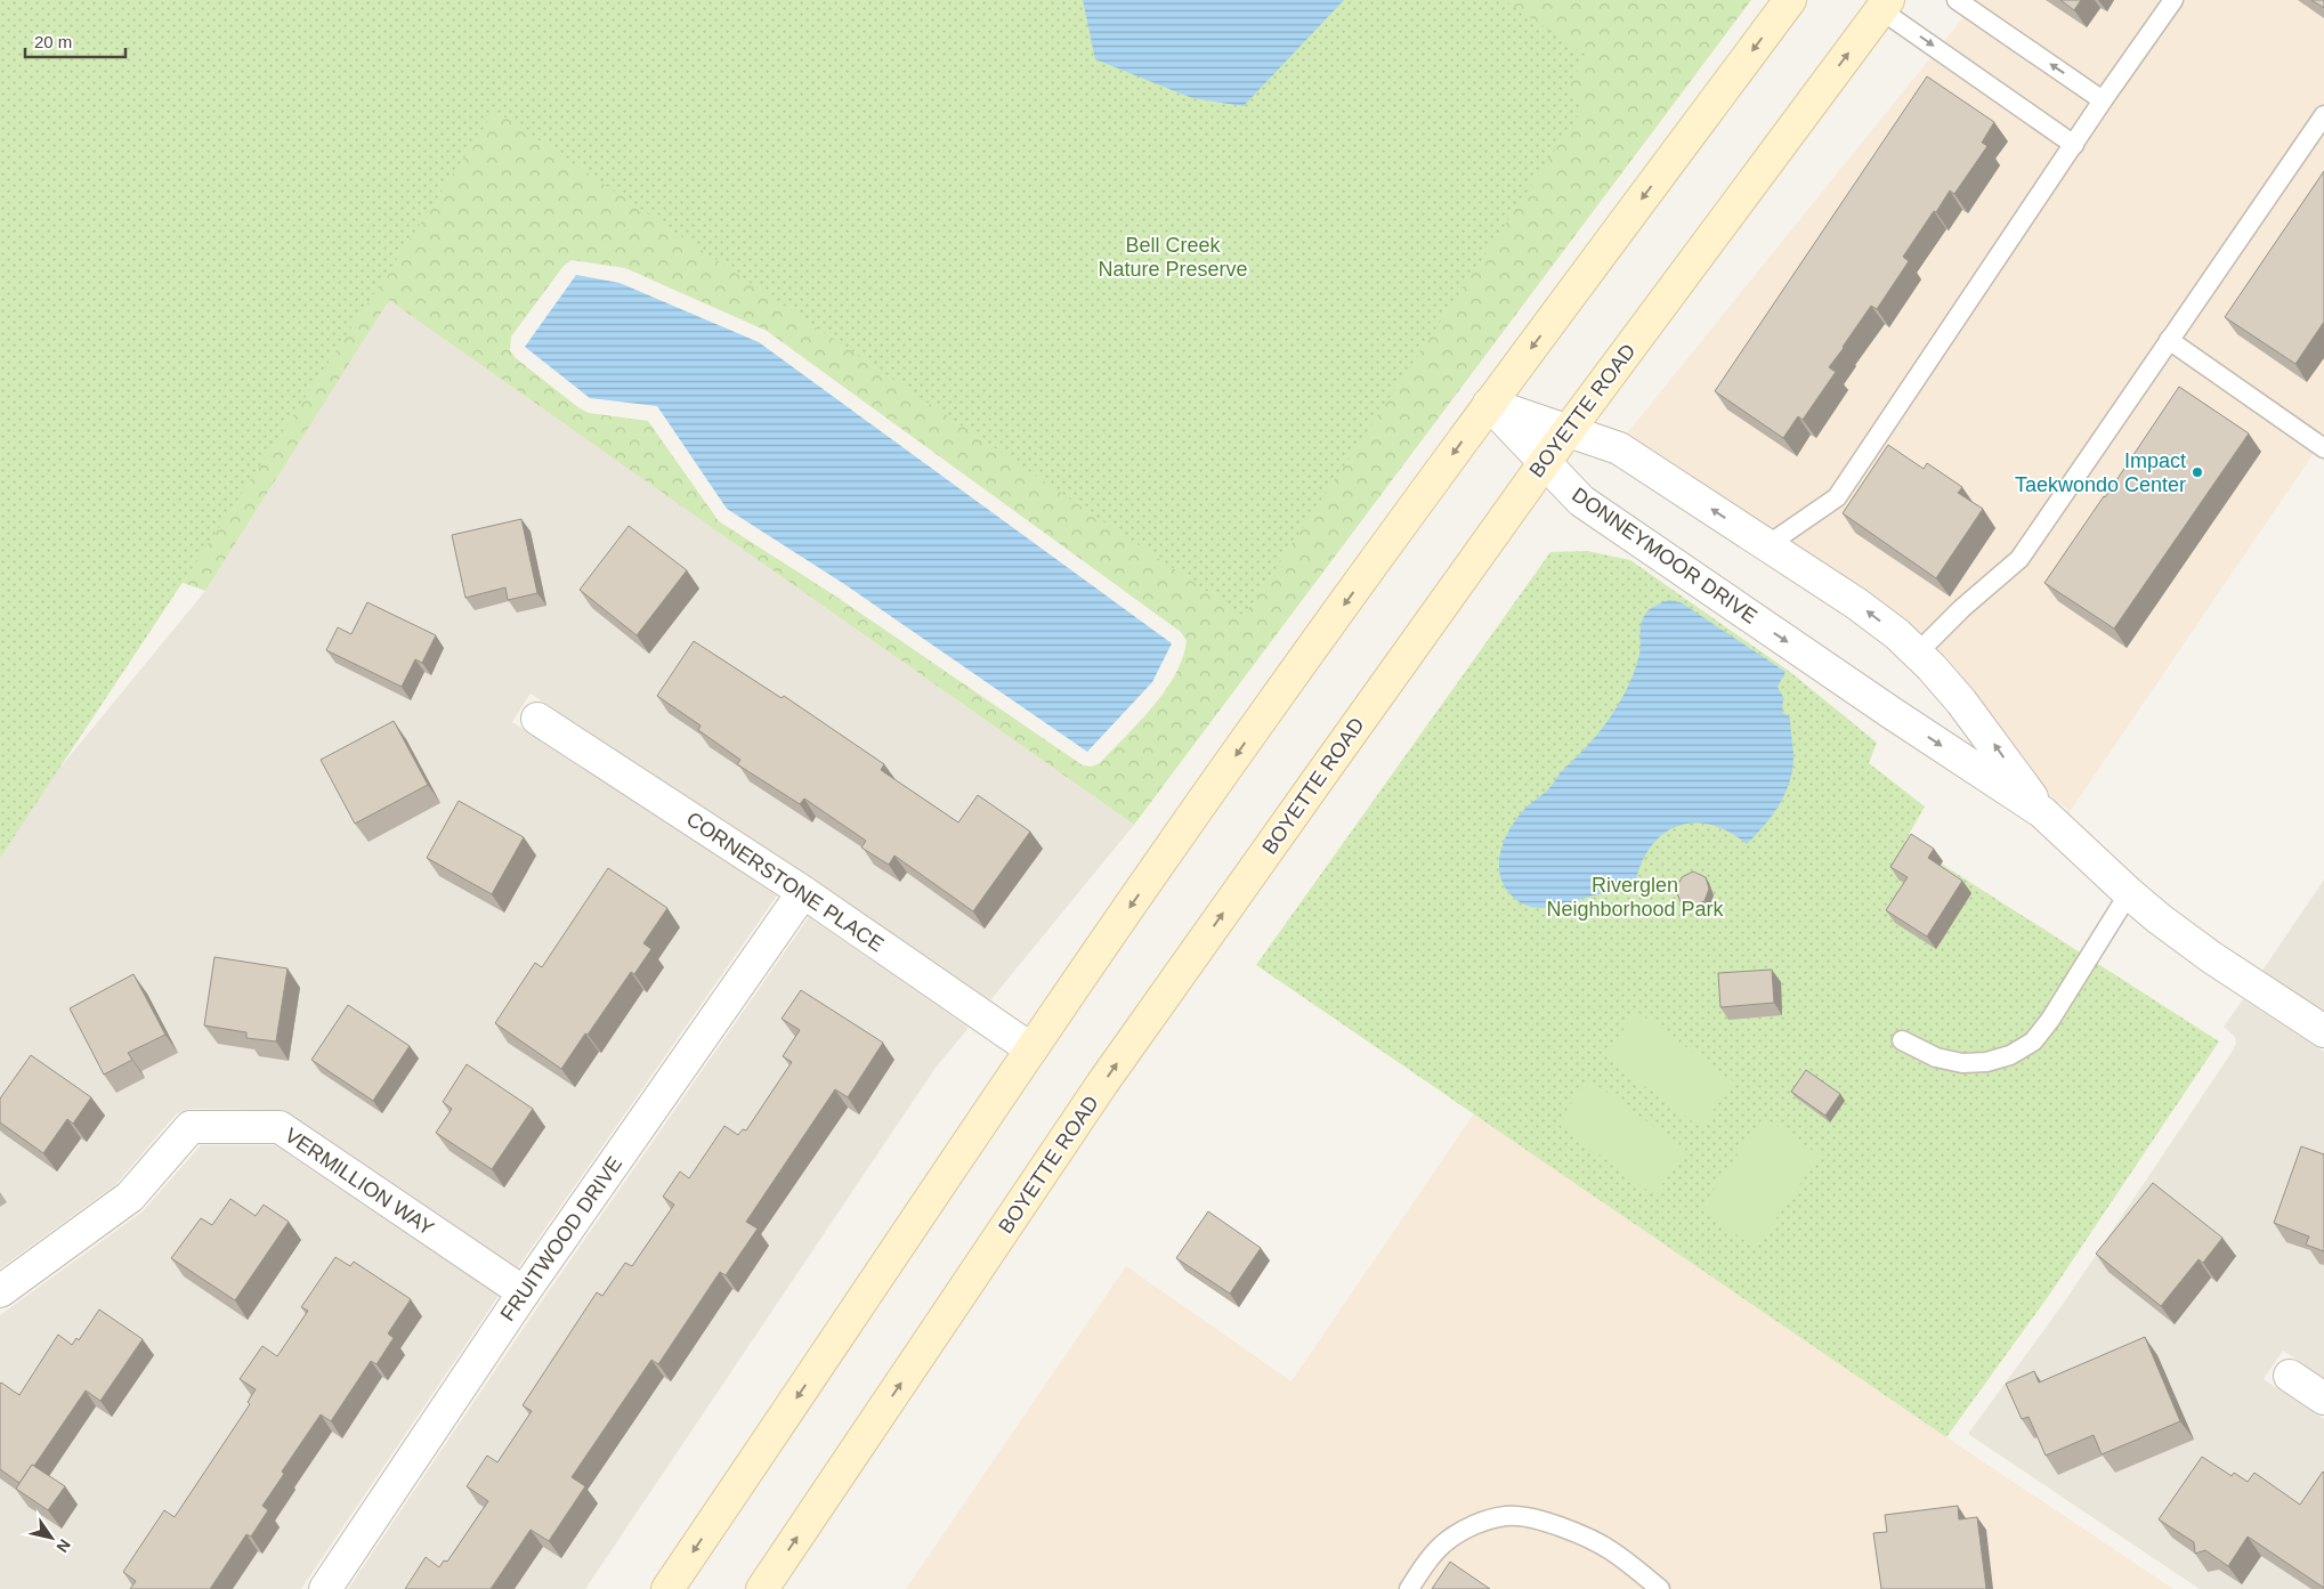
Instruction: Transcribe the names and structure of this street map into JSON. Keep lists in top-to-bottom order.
{
  "streets": {
    "main road": ["BOYETTE ROAD"],
    "street": [
      "DONNEYMOOR DRIVE",
      "CORNERSTONE PLACE",
      "VERMILLION WAY",
      "FRUITWOOD DRIVE"
    ]
  },
  "crossings": [
    ["BOYETTE ROAD", "DONNEYMOOR DRIVE"],
    ["CORNERSTONE PLACE", "FRUITWOOD DRIVE"],
    ["VERMILLION WAY", "FRUITWOOD DRIVE"]
  ],
  "parks": ["Bell Creek Nature Preserve", "Riverglen Neighborhood Park"],
  "places": ["Impact Taekwondo Center"],
  "scale_bar": "20 m",
  "north": "bottom right"
}
